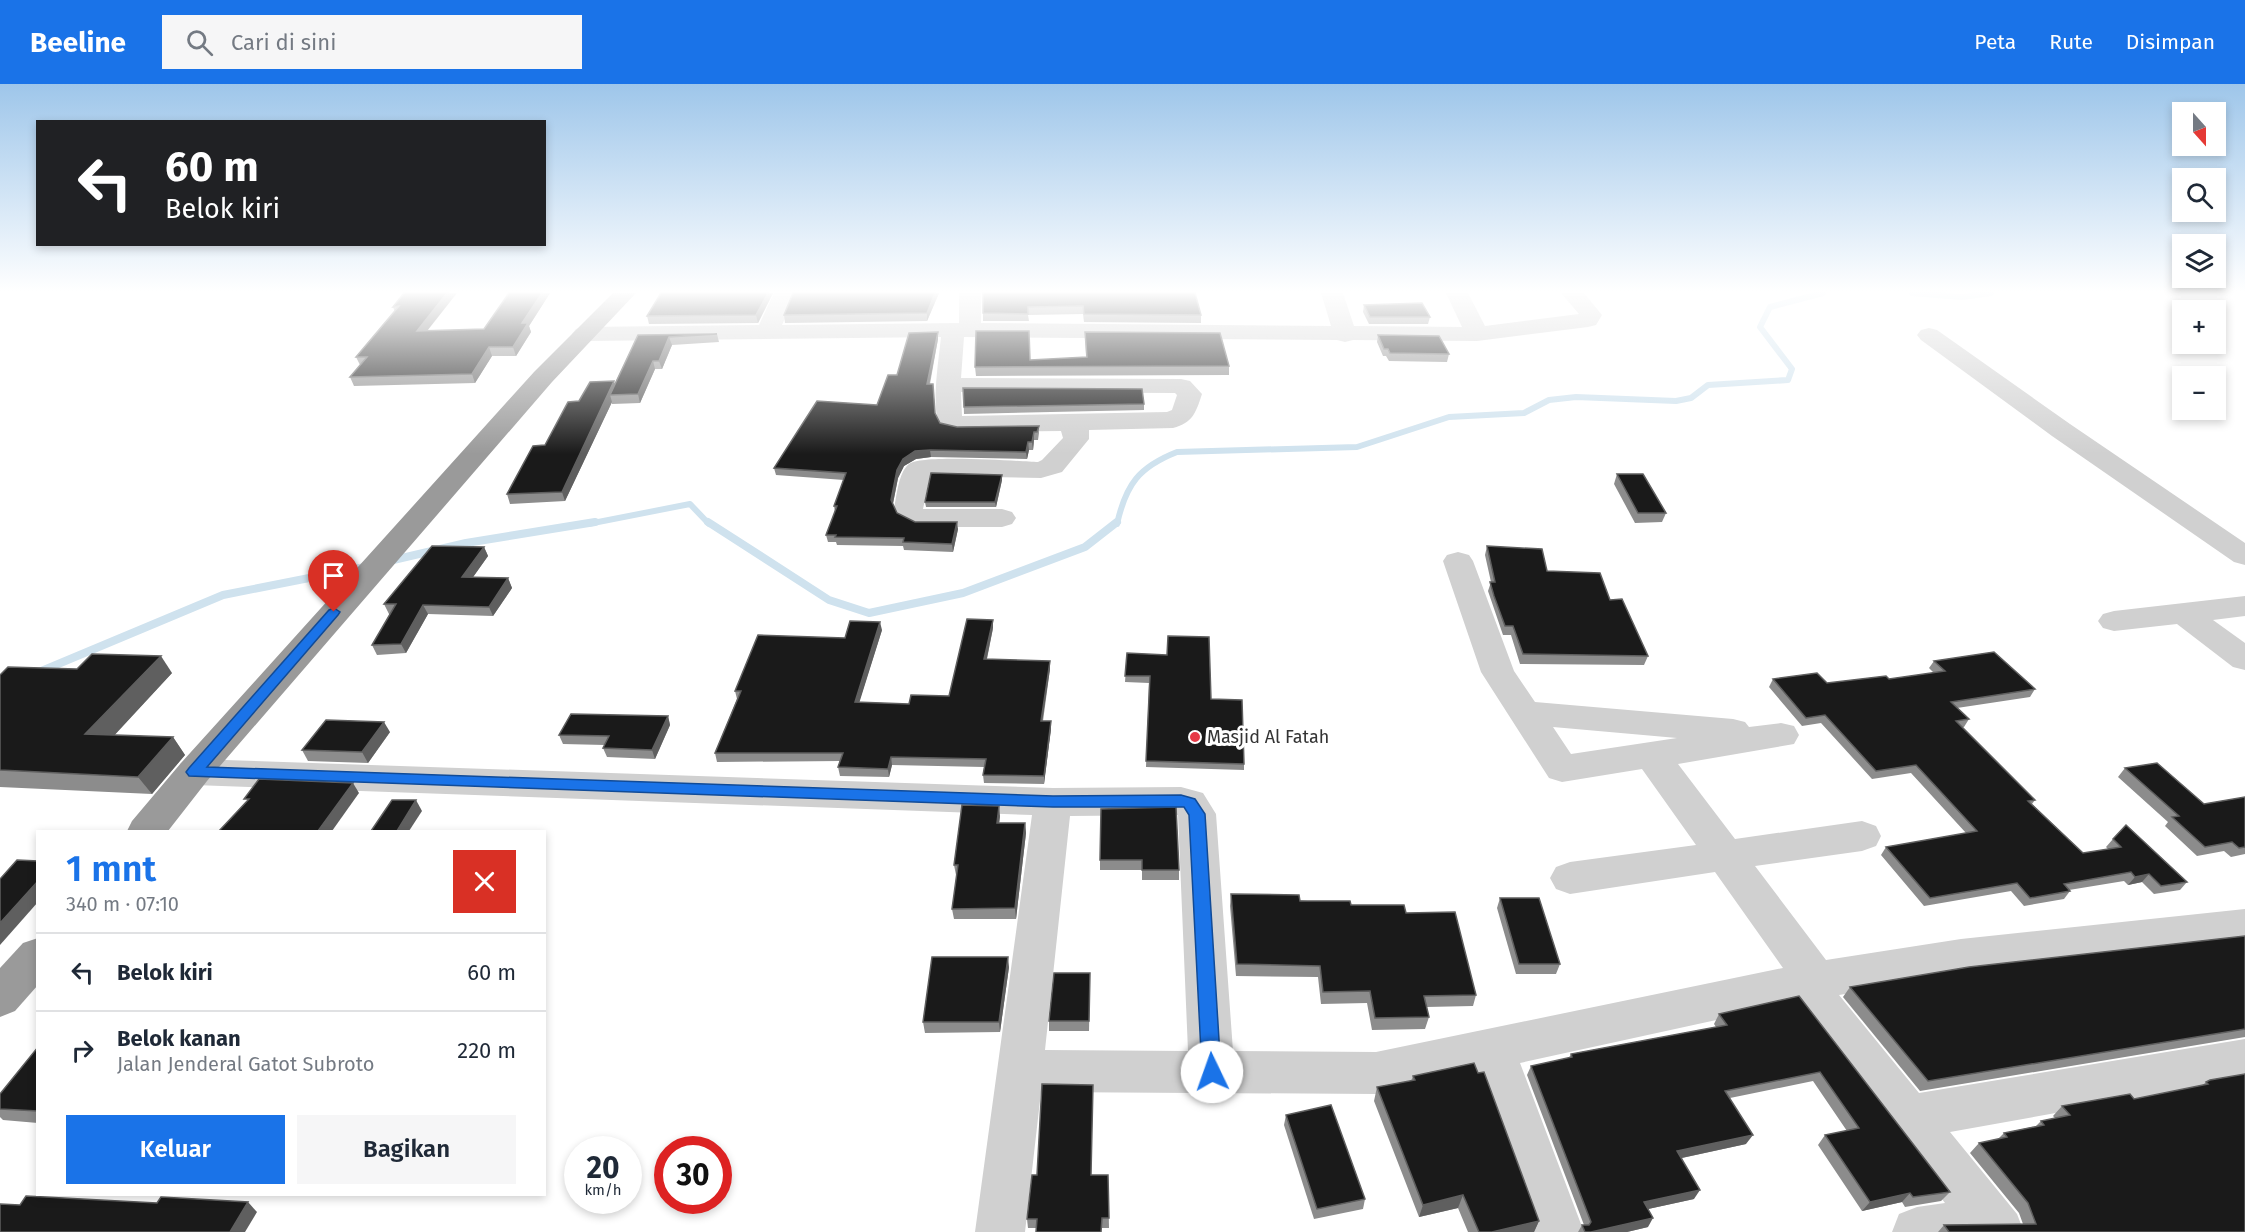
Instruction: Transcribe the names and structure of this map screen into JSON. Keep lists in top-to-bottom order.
{
  "places": ["Masjid Al Fatah"],
  "north": "bottom",
  "page": {
    "header": "Beeline",
    "search": "Cari di sini",
    "nav": ["Peta", "Rute", "Disimpan"],
    "map_buttons": ["+", "−"],
    "turn": ["60 m", "Belok kiri"],
    "heading": ["1 mnt", "340 m · 07:10"],
    "list": [
      {
        "name": "Belok kiri",
        "value": "60 m"
      },
      {
        "name": "Belok kanan",
        "note": "Jalan Jenderal Gatot Subroto",
        "value": "220 m"
      }
    ],
    "buttons": ["Keluar", "Bagikan"],
    "speed": "20 km/h",
    "limit": "30"
  }
}
